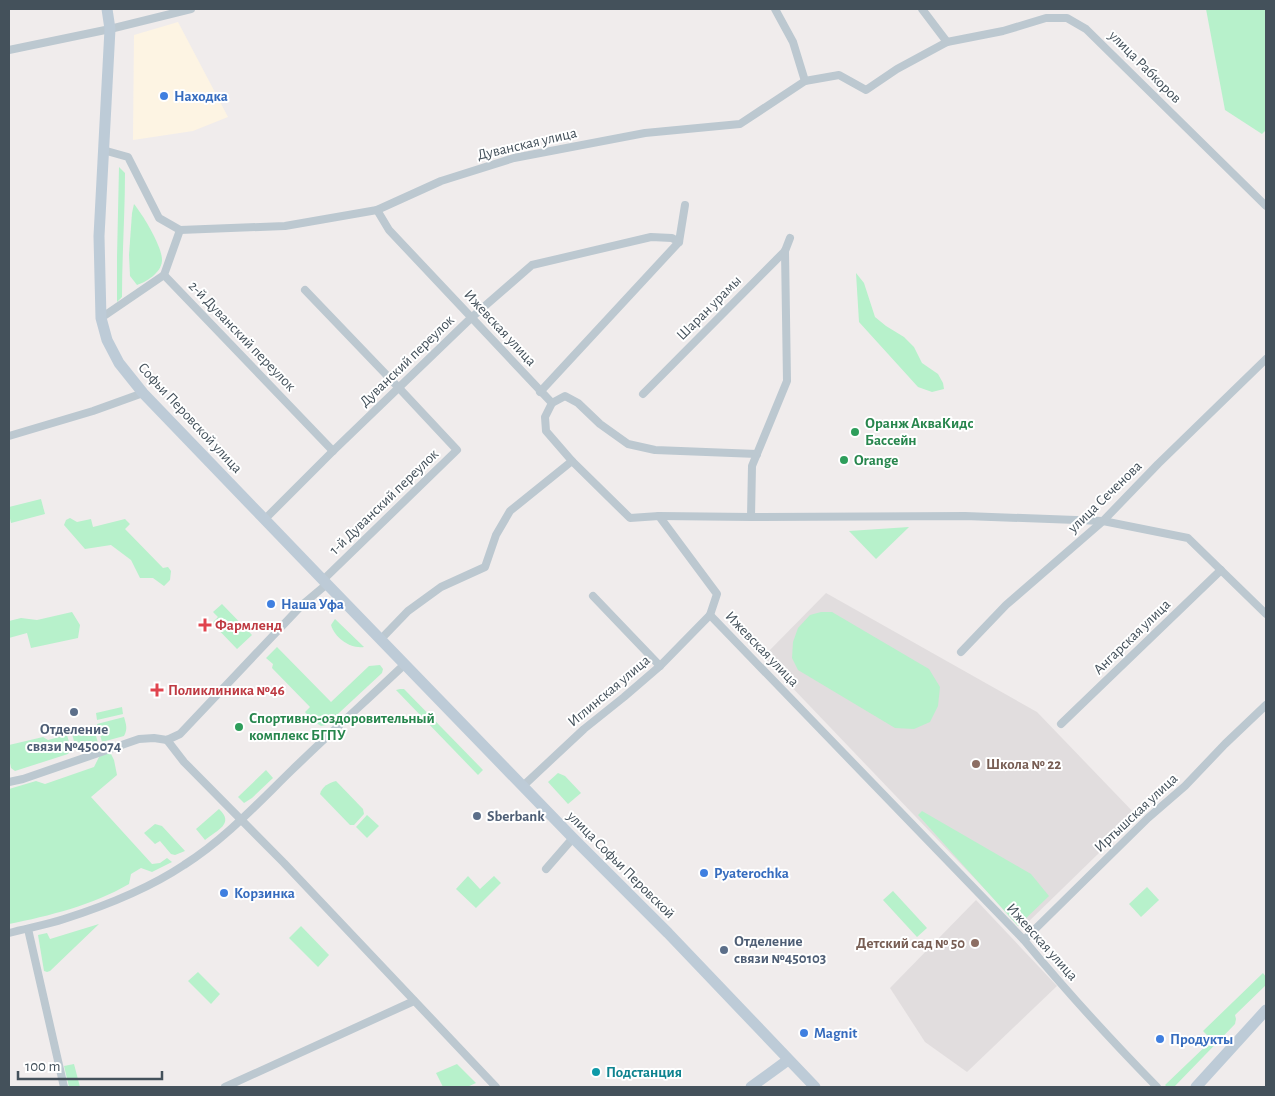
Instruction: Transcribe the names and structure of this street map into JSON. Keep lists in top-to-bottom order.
{
  "streets": {
    "main road": ["Софьи Перовской улица", "улица Софьи Перовской"],
    "street": [
      "улица Рабкоров",
      "Дуванская улица",
      "Шаран урамы",
      "Ижевская улица",
      "2-й Дуванский переулок",
      "Дуванский переулок",
      "улица Сеченова",
      "1-й Дуванский переулок",
      "Ангарская улица",
      "Иглинская улица",
      "Иртышская улица"
    ]
  },
  "crossings": [
    ["улица Рабкоров", "Дуванская улица"],
    ["Дуванская улица", "Ижевская улица"],
    ["Ижевская улица", "Дуванский переулок"],
    ["Ижевская улица", "Иглинская улица"],
    ["Ижевская улица", "Иртышская улица"],
    ["2-й Дуванский переулок", "Дуванский переулок"],
    ["Дуванский переулок", "Софьи Перовской улица"],
    ["Дуванский переулок", "1-й Дуванский переулок"],
    ["Софьи Перовской улица", "1-й Дуванский переулок"],
    ["Софьи Перовской улица", "улица Софьи Перовской"],
    ["Иглинская улица", "улица Софьи Перовской"]
  ],
  "places": {
    "other": [
      "Находка",
      "Оранж АкваКидс Бассейн",
      "Orange",
      "Наша Уфа",
      "Отделение связи №450074",
      "Спортивно-оздоровительный комплекс БГПУ",
      "Школа № 22",
      "Sberbank",
      "Pyaterochka",
      "Корзинка",
      "Детский сад № 50",
      "Отделение связи №450103",
      "Magnit",
      "Продукты",
      "Подстанция"
    ],
    "health": ["Фармленд", "Поликлиника №46"]
  },
  "scale_bar": "100 m"
}
